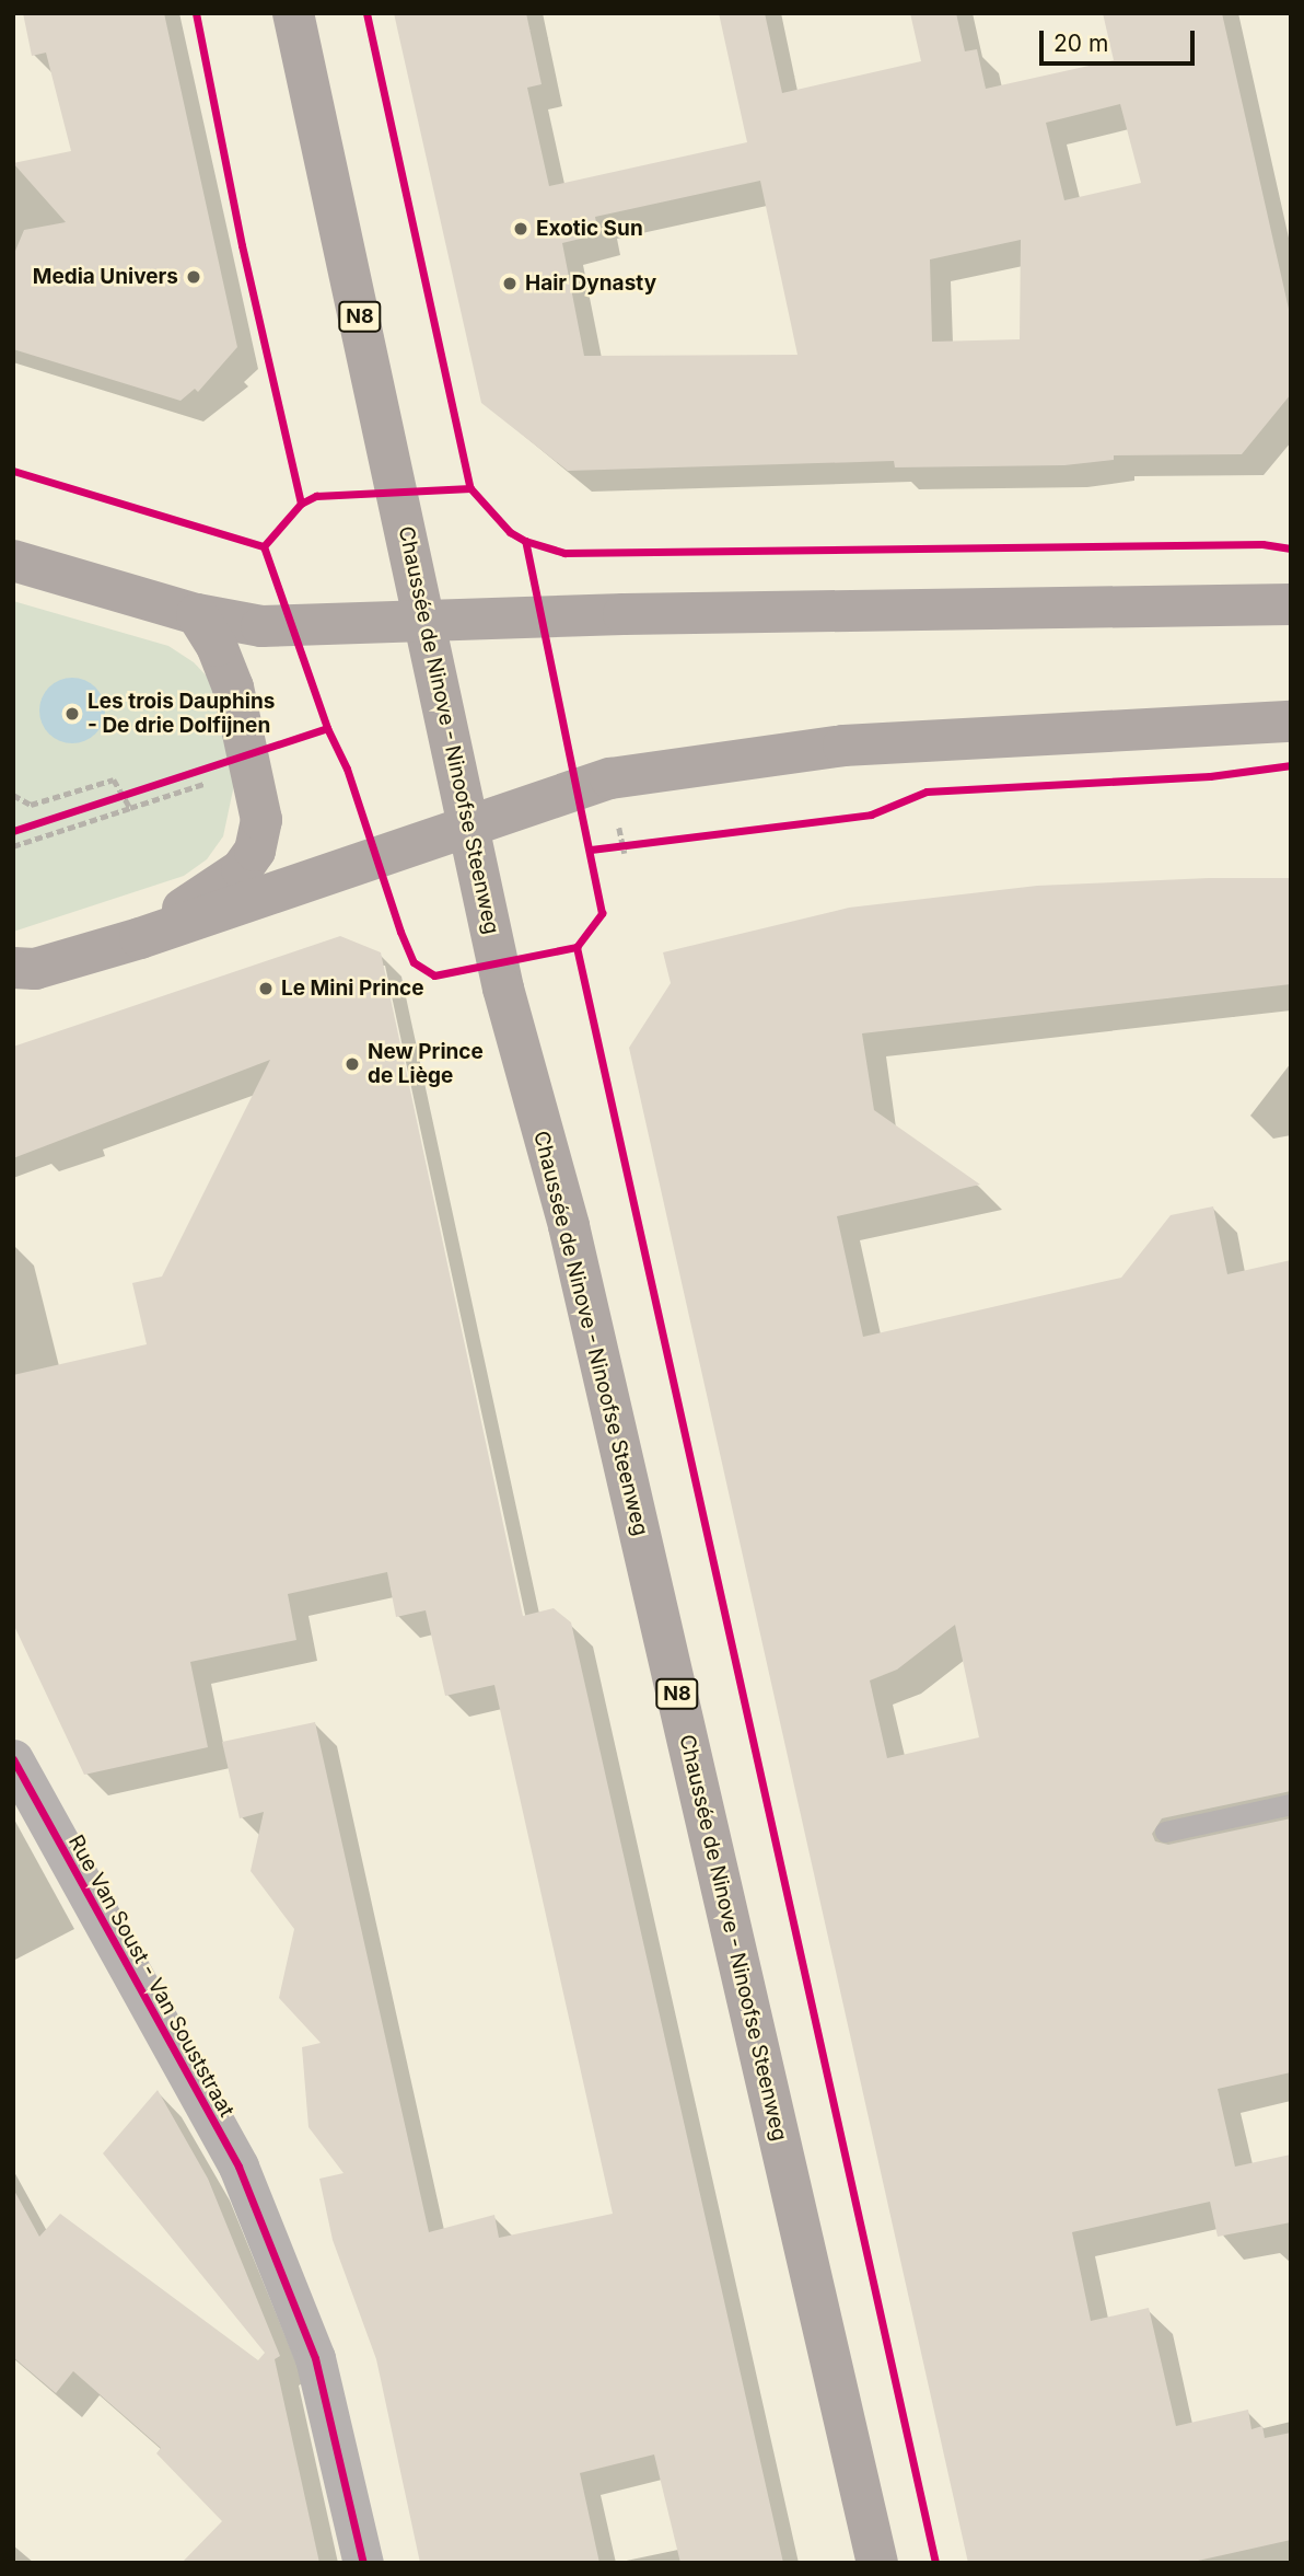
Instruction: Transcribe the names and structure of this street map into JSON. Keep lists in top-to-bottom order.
{
  "streets": {
    "main road": ["N8", "Chaussée de Ninove - Ninoofse Steenweg"],
    "street": ["Rue Van Soust - Van Souststraat"]
  },
  "places": [
    "Exotic Sun",
    "Media Univers",
    "Hair Dynasty",
    "Les trois Dauphins - De drie Dolfijnen",
    "Le Mini Prince",
    "New Prince de Liège"
  ],
  "scale_bar": "20 m"
}
